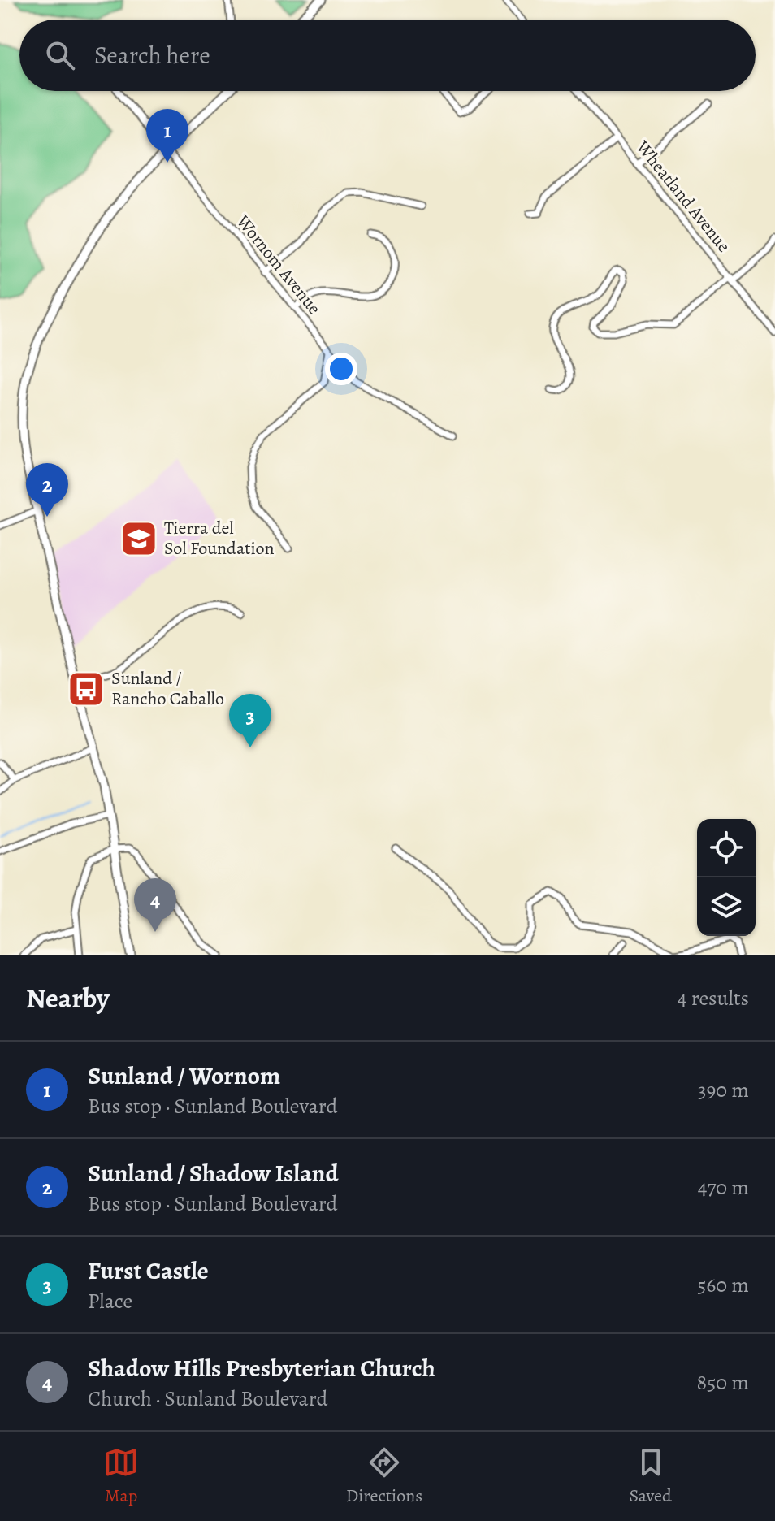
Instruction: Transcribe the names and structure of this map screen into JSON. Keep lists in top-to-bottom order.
{
  "streets": {
    "street": ["Wheatland Avenue", "Wornom Avenue"]
  },
  "places": {
    "school or university": ["Tierra del Sol Foundation"],
    "bus stop": ["Sunland / Rancho Caballo"]
  },
  "page": {
    "search": "Search here",
    "pins": [
      "1",
      "2",
      "3",
      "4"
    ],
    "heading": ["Nearby", "4 results"],
    "list": [
      {
        "mark": "1",
        "name": "Sunland / Wornom",
        "note": "Bus stop · Sunland Boulevard",
        "value": "390 m"
      },
      {
        "mark": "2",
        "name": "Sunland / Shadow Island",
        "note": "Bus stop · Sunland Boulevard",
        "value": "470 m"
      },
      {
        "mark": "3",
        "name": "Furst Castle",
        "note": "Place",
        "value": "560 m"
      },
      {
        "mark": "4",
        "name": "Shadow Hills Presbyterian Church",
        "note": "Church · Sunland Boulevard",
        "value": "850 m"
      }
    ],
    "nav": ["Map", "Directions", "Saved"]
  }
}
